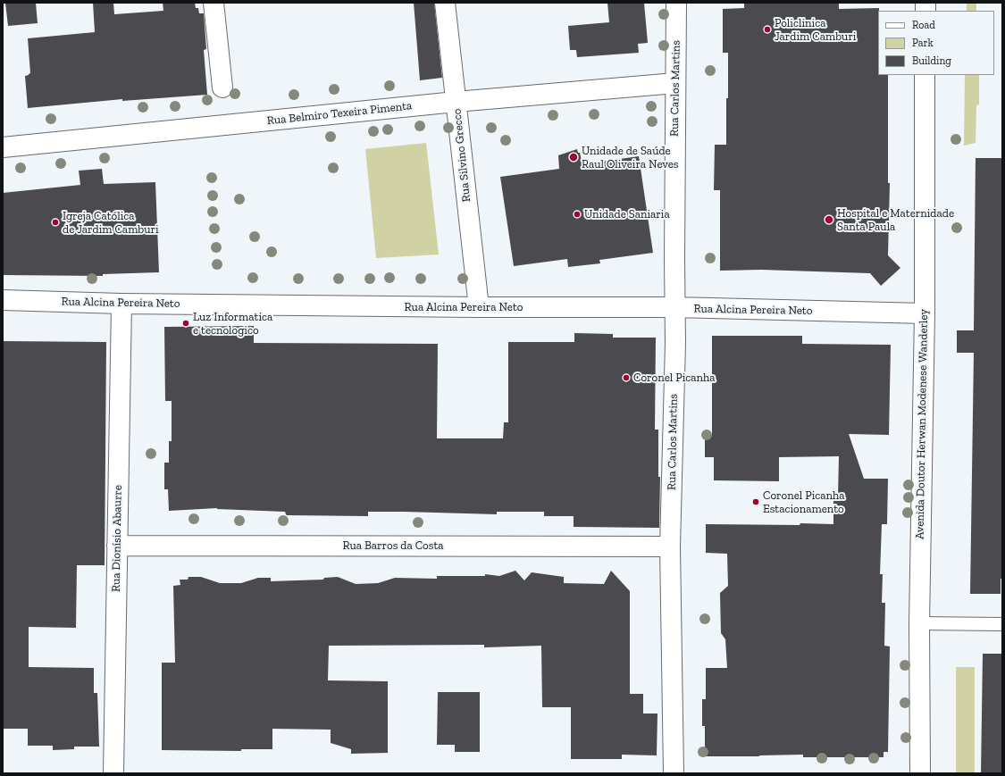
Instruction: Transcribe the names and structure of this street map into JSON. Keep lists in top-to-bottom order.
{
  "streets": {
    "street": [
      "Rua Carlos Martins",
      "Rua Belmiro Texeira Pimenta",
      "Rua Silvino Grecco",
      "Rua Alcina Pereira Neto",
      "Avenida Doutor Herwan Modenese Wanderley",
      "Rua Dionísio Abaurre",
      "Rua Barros da Costa"
    ]
  },
  "crossings": [
    ["Rua Carlos Martins", "Rua Belmiro Texeira Pimenta"],
    ["Rua Carlos Martins", "Rua Alcina Pereira Neto"],
    ["Rua Carlos Martins", "Rua Barros da Costa"],
    ["Rua Belmiro Texeira Pimenta", "Rua Silvino Grecco"],
    ["Rua Silvino Grecco", "Rua Alcina Pereira Neto"],
    ["Rua Alcina Pereira Neto", "Avenida Doutor Herwan Modenese Wanderley"],
    ["Rua Alcina Pereira Neto", "Rua Dionísio Abaurre"],
    ["Rua Dionísio Abaurre", "Rua Barros da Costa"]
  ],
  "places": [
    "Policlinica Jardim Camburi",
    "Unidade de Saúde Raul Oliveira Neves",
    "Unidade Saniaria",
    "Hospital e Maternidade Santa Paula",
    "Igreja Católica de Jardim Camburi",
    "Luz Informatica e tecnologico",
    "Coronel Picanha",
    "Coronel Picanha Estacionamento"
  ],
  "legend": ["Road", "Park", "Building"]
}
